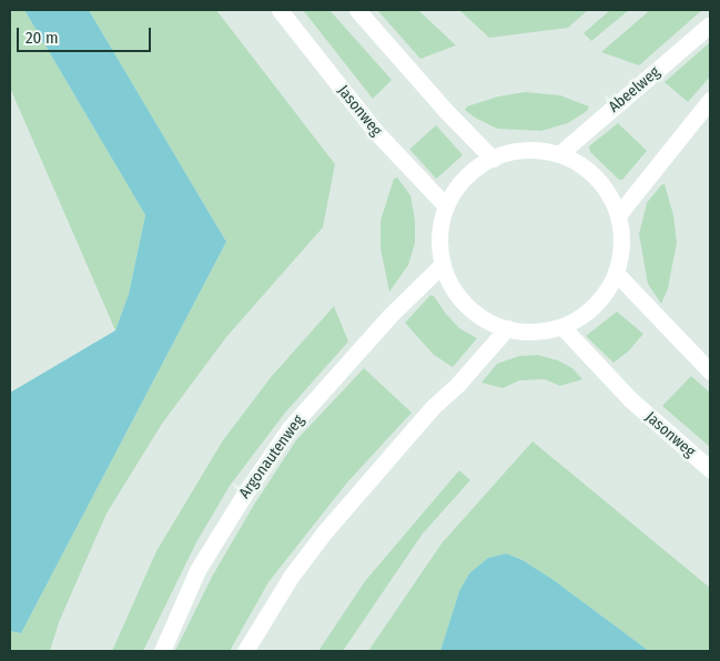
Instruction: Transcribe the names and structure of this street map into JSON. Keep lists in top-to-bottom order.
{
  "streets": {
    "street": ["Abeelweg", "Jasonweg", "Argonautenweg"]
  },
  "crossings": [
    ["Abeelweg", "Jasonweg"],
    ["Abeelweg", "Argonautenweg"],
    ["Jasonweg", "Argonautenweg"]
  ],
  "scale_bar": "20 m"
}
